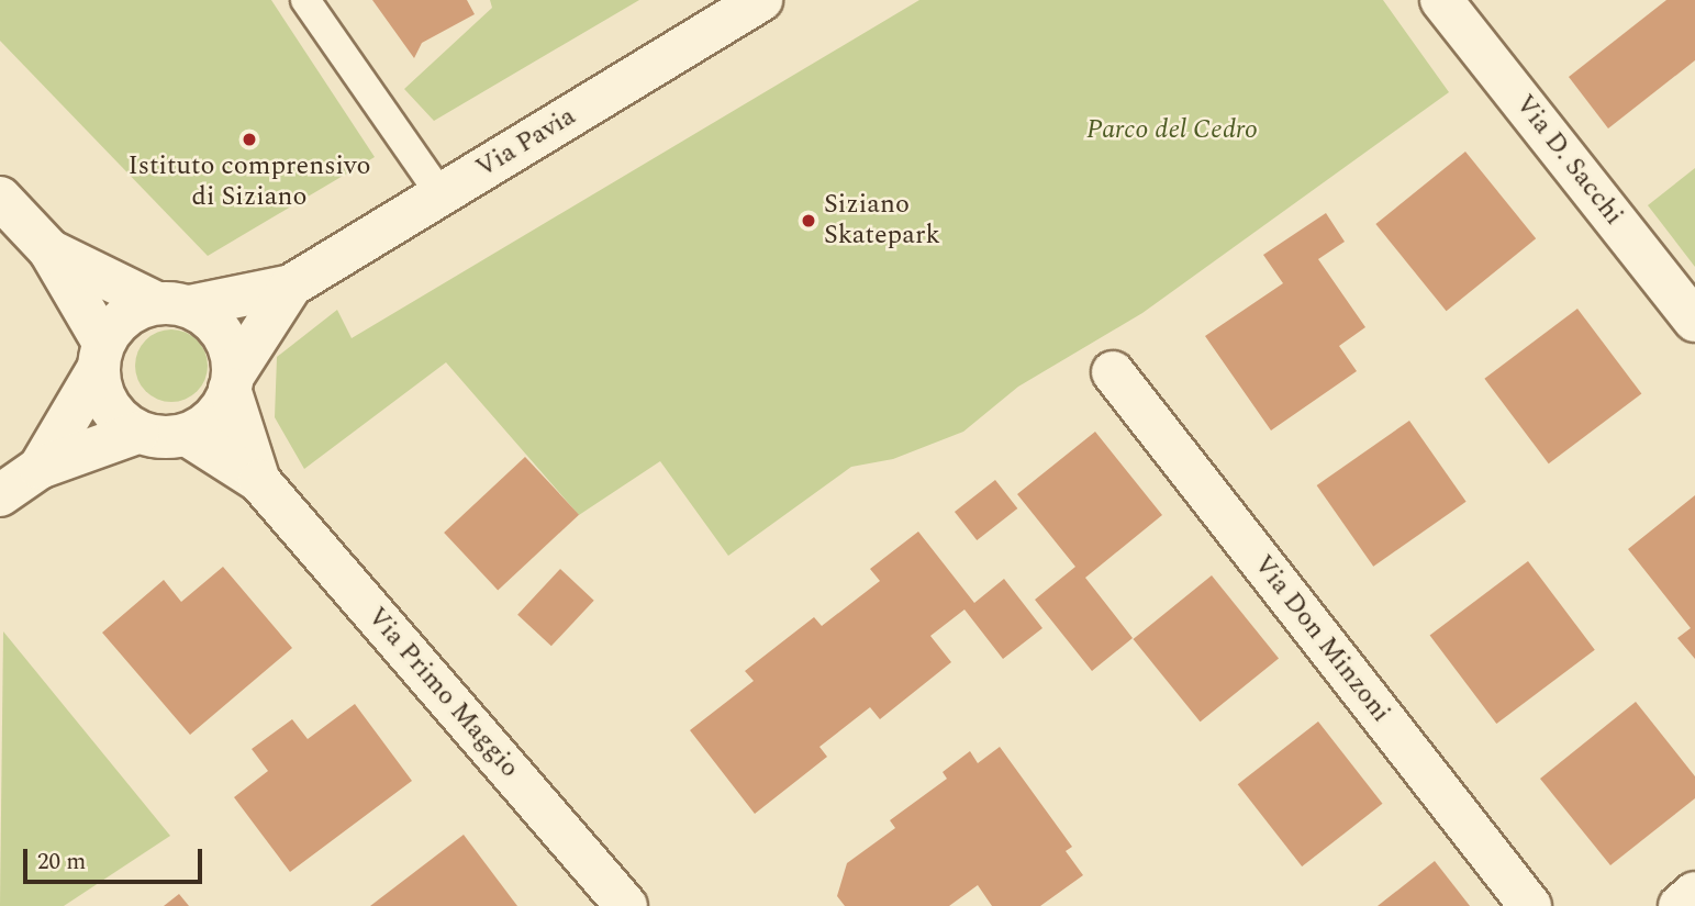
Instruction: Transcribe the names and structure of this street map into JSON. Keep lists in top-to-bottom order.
{
  "streets": {
    "street": [
      "Via Pavia",
      "Via D. Sacchi",
      "Via Don Minzoni",
      "Via Primo Maggio"
    ]
  },
  "crossings": [
    ["Via Pavia", "Via Primo Maggio"]
  ],
  "parks": ["Parco del Cedro"],
  "places": ["Istituto comprensivo di Siziano", "Siziano Skatepark"],
  "scale_bar": "20 m"
}
